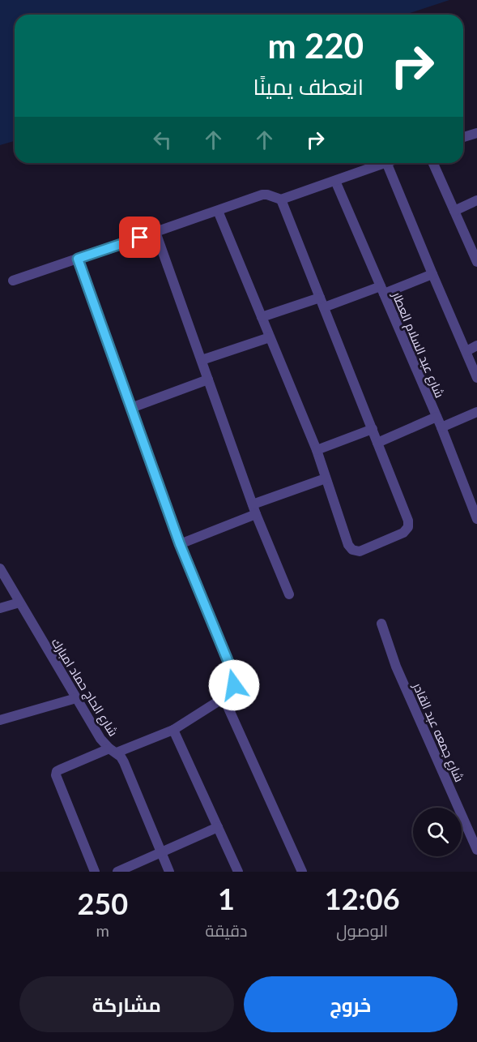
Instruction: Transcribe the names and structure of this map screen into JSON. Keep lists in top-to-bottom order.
{
  "streets": {
    "street": ["شارع عبد السلام العطار", "شارع الحاج حماد امبارك", "شارع جمعه عبد القادر"]
  },
  "page": {
    "turn": ["220 m", "انعطف يمينًا"],
    "eta": [
      "12:06",
      "الوصول",
      "1",
      "دقيقة",
      "250",
      "m"
    ],
    "buttons": ["خروج", "مشاركة"]
  }
}
